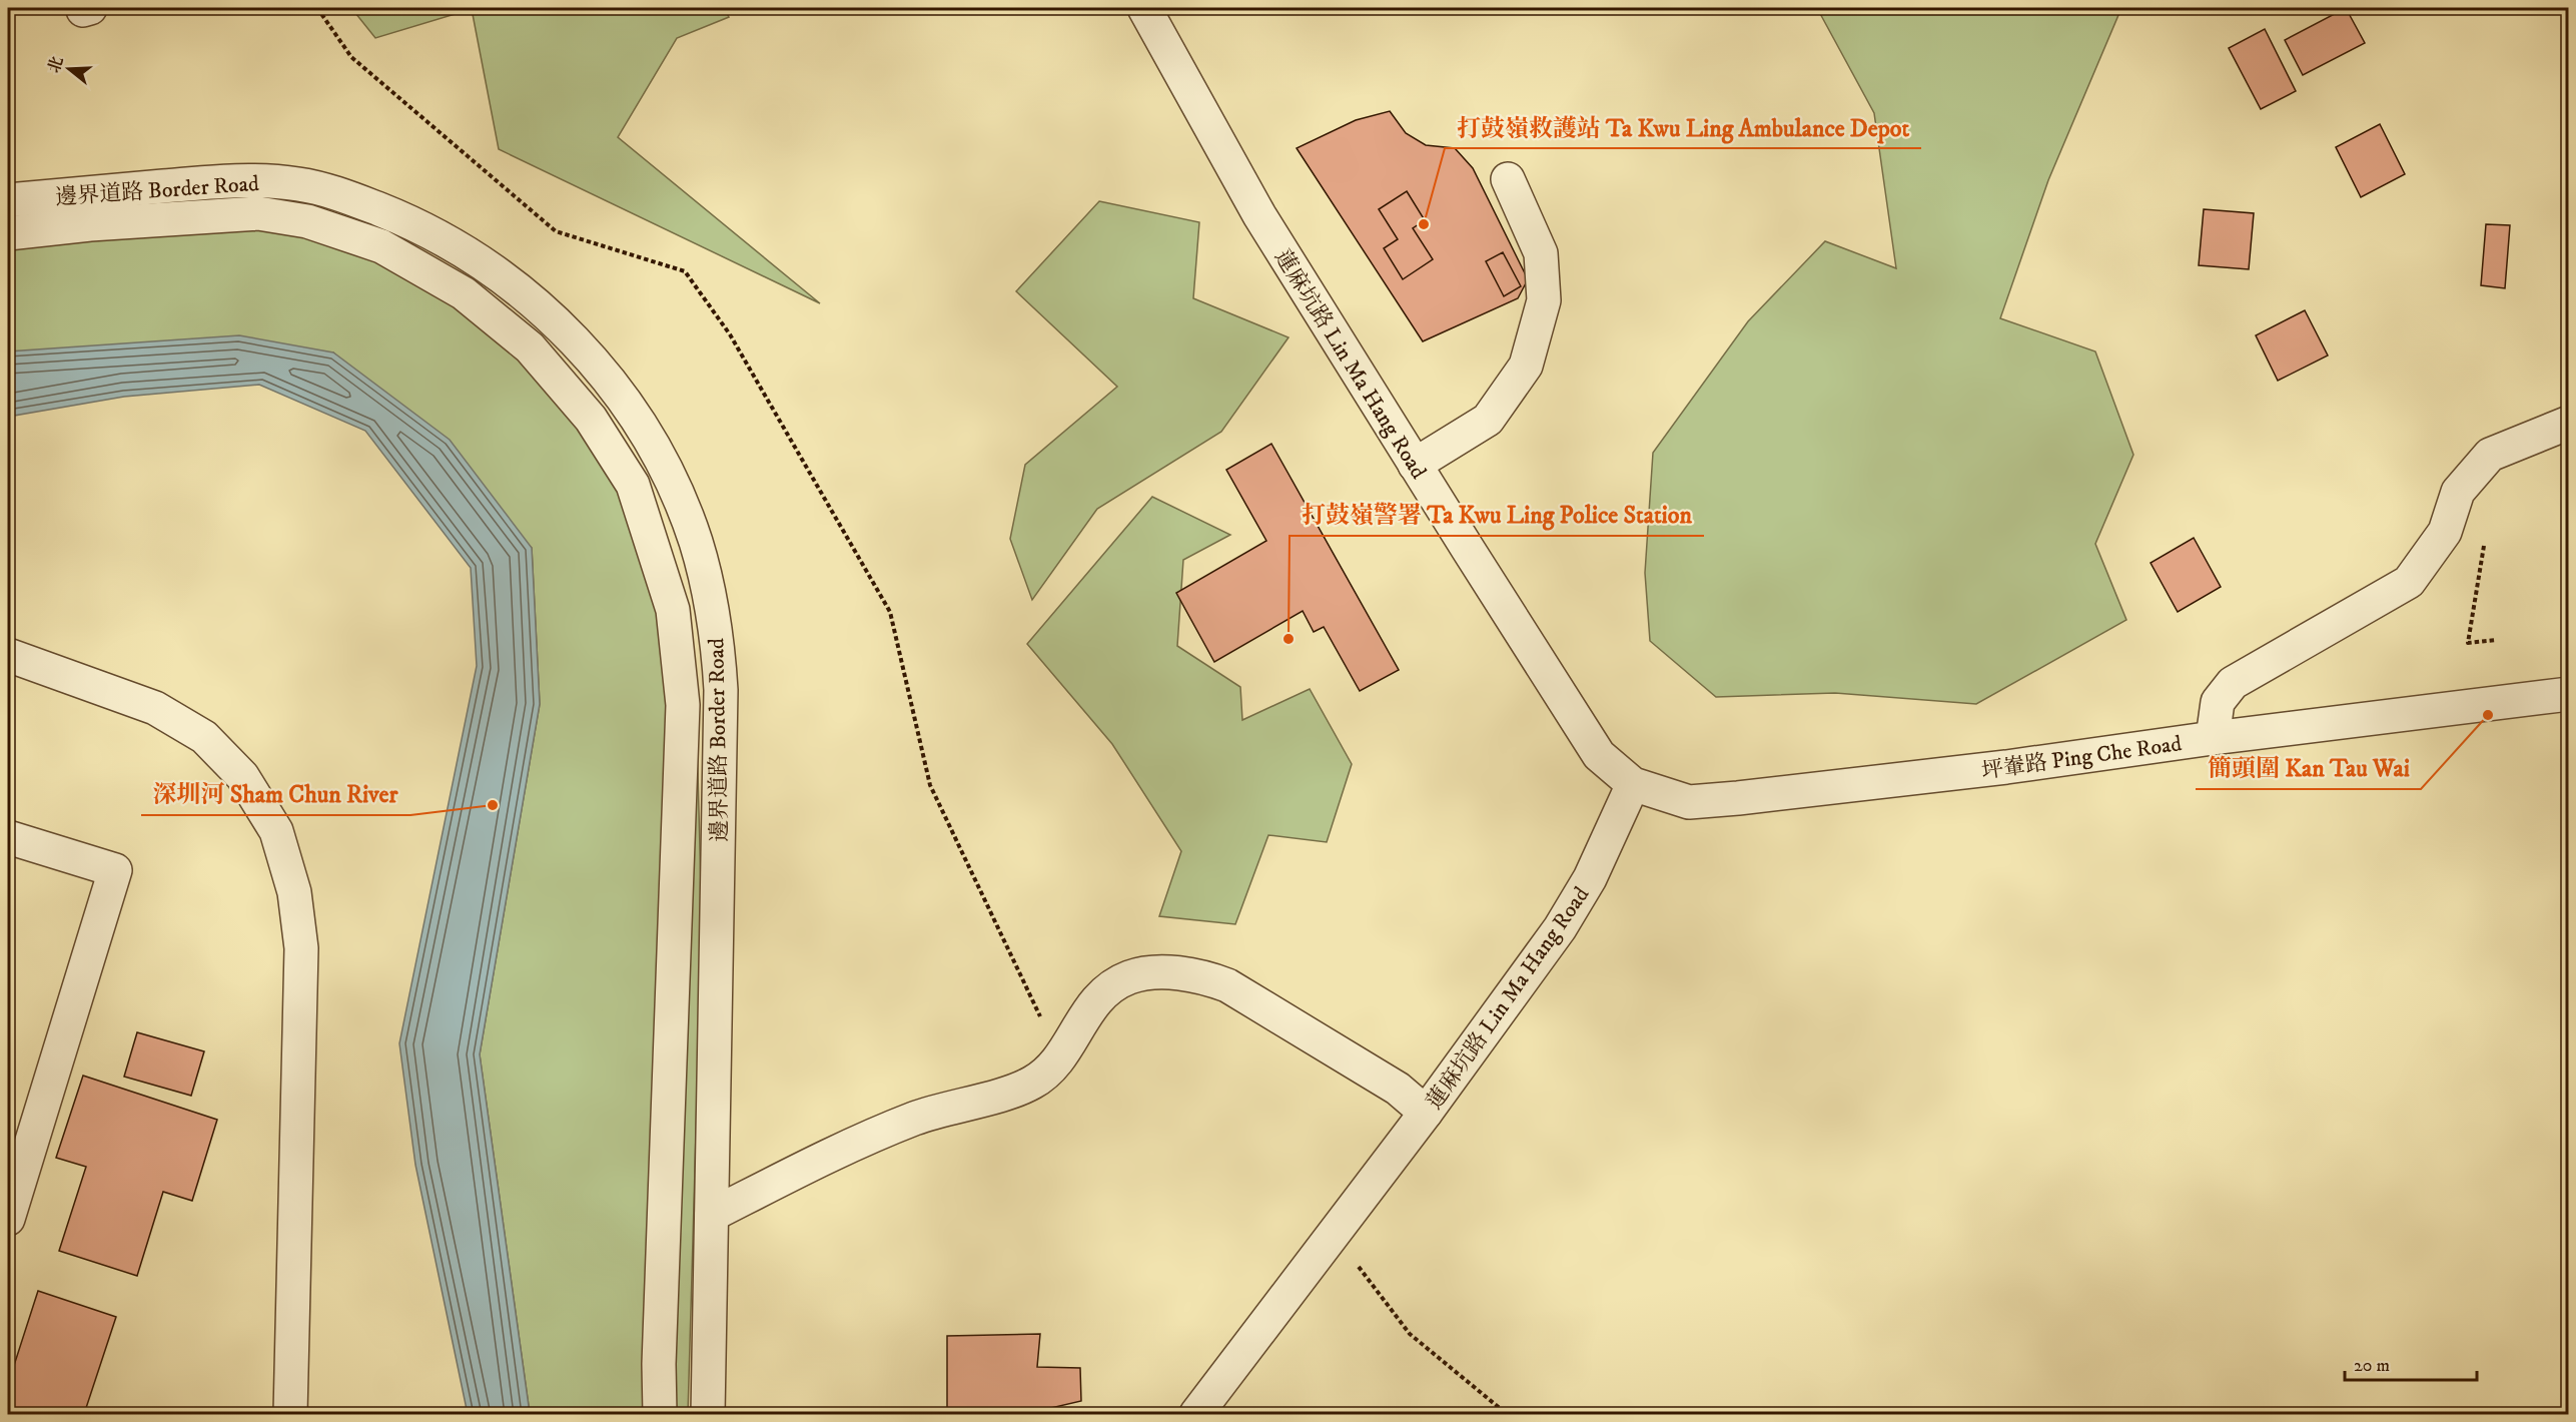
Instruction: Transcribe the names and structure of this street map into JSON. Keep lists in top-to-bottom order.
{
  "streets": {
    "street": ["邊界道路 Border Road", "蓮麻坑路 Lin Ma Hang Road", "坪輋路 Ping Che Road"]
  },
  "crossings": [
    ["蓮麻坑路 Lin Ma Hang Road", "坪輋路 Ping Che Road"]
  ],
  "places": [
    "打鼓嶺救護站 Ta Kwu Ling Ambulance Depot",
    "打鼓嶺警署 Ta Kwu Ling Police Station",
    "簡頭圍 Kan Tau Wai",
    "深圳河 Sham Chun River"
  ],
  "scale_bar": "20 m",
  "north": "left"
}
